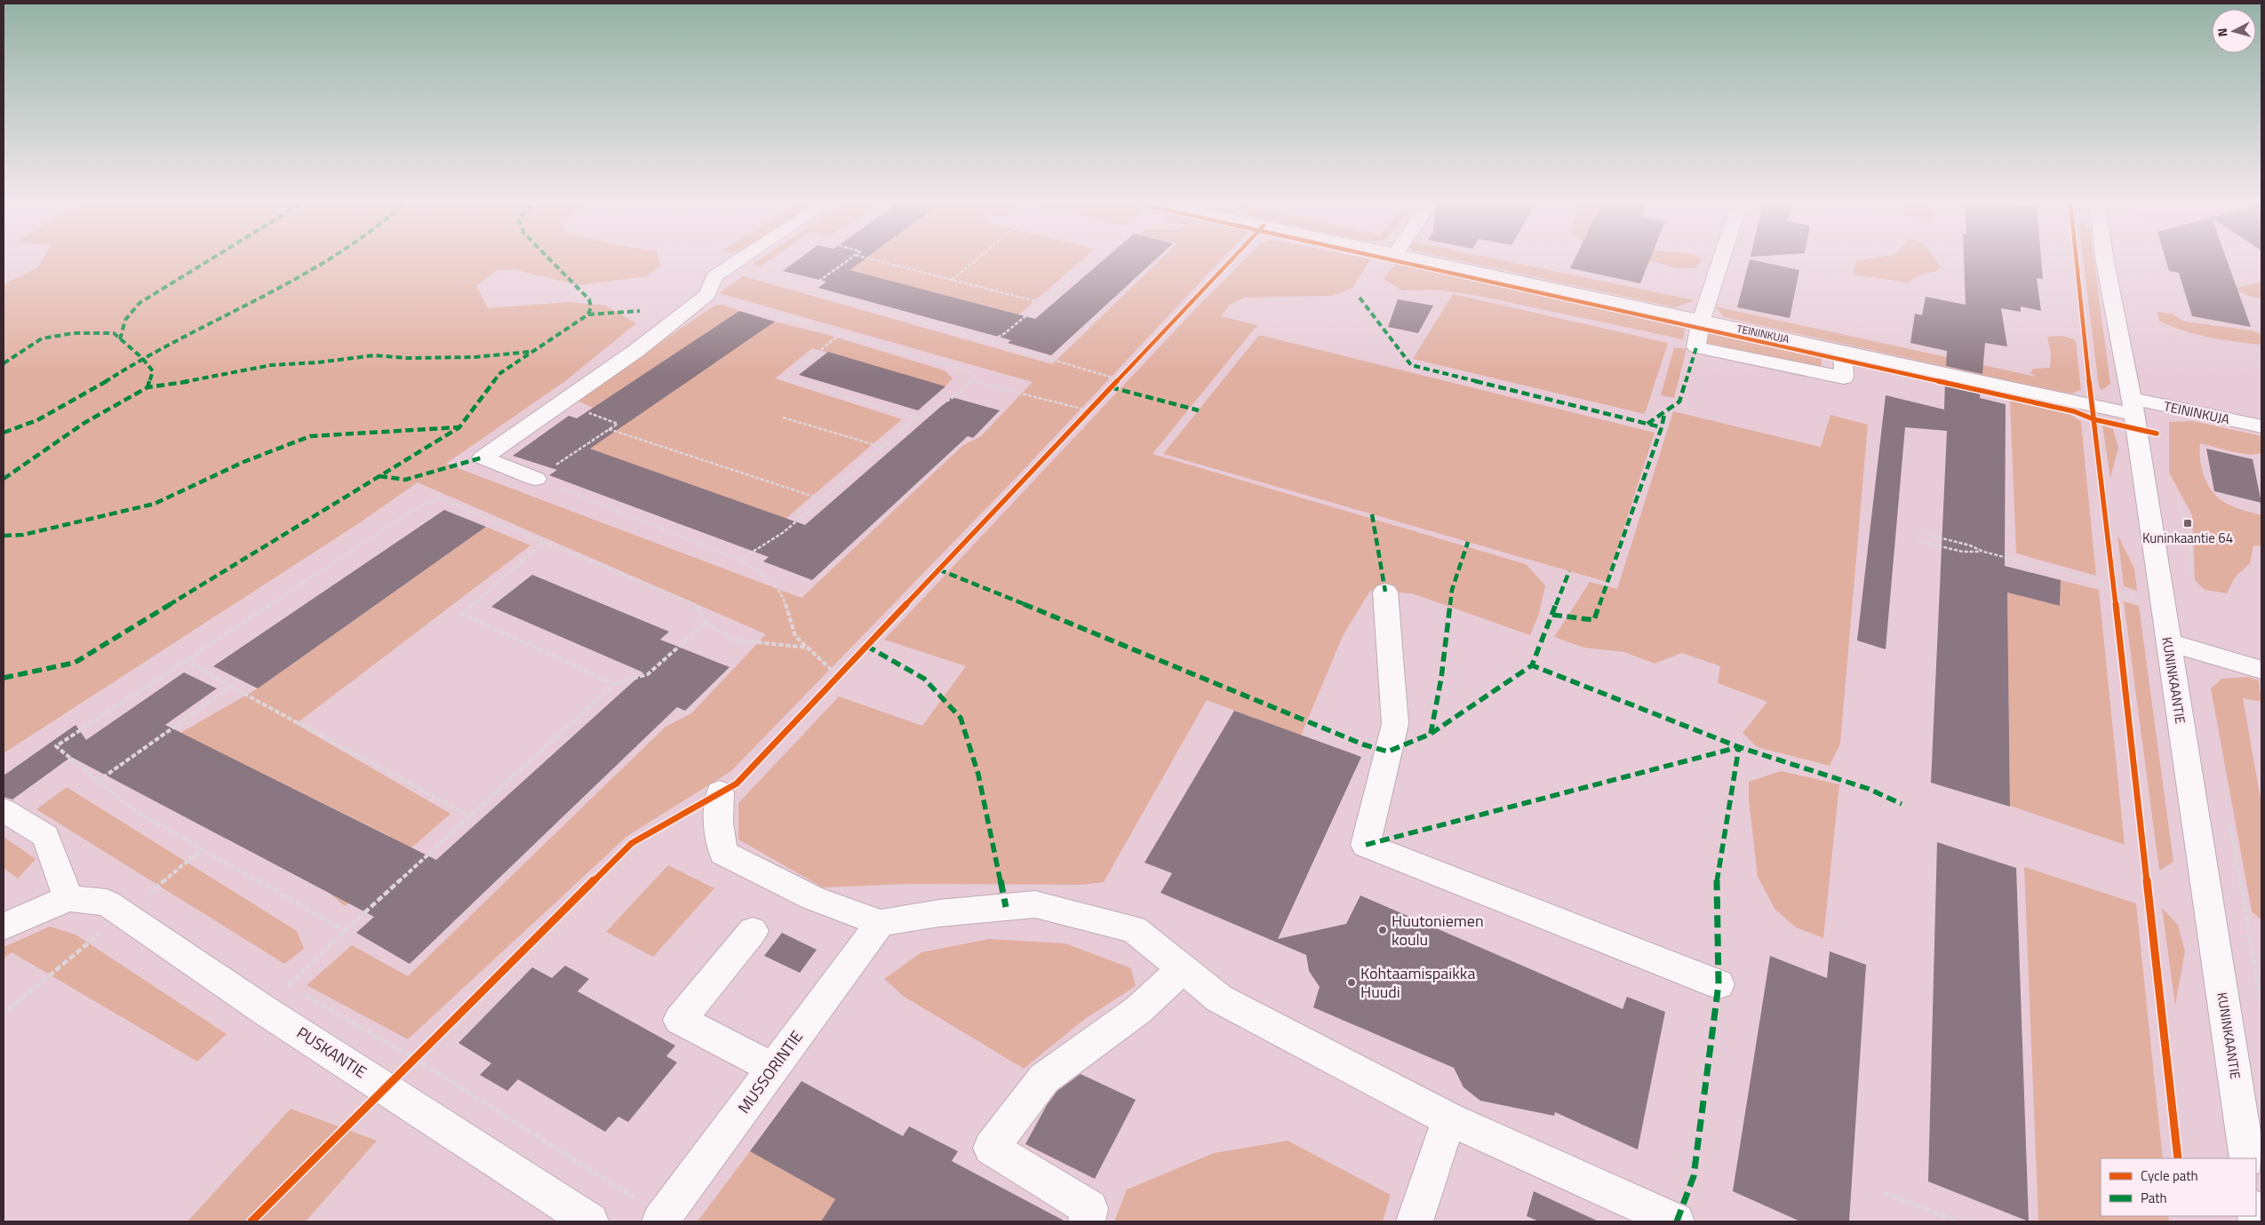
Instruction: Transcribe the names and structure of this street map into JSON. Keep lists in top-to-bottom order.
{
  "streets": {
    "street": [
      "TEININKUJA",
      "KUNINKAANTIE",
      "PUSKANTIE",
      "MUSSORINTIE"
    ]
  },
  "crossings": [
    ["TEININKUJA", "KUNINKAANTIE"]
  ],
  "places": {
    "transit": ["Kuninkaantie 64"],
    "other": ["Huutoniemen koulu", "Kohtaamispaikka Huudi"]
  },
  "legend": ["Cycle path", "Path"],
  "north": "left"
}
